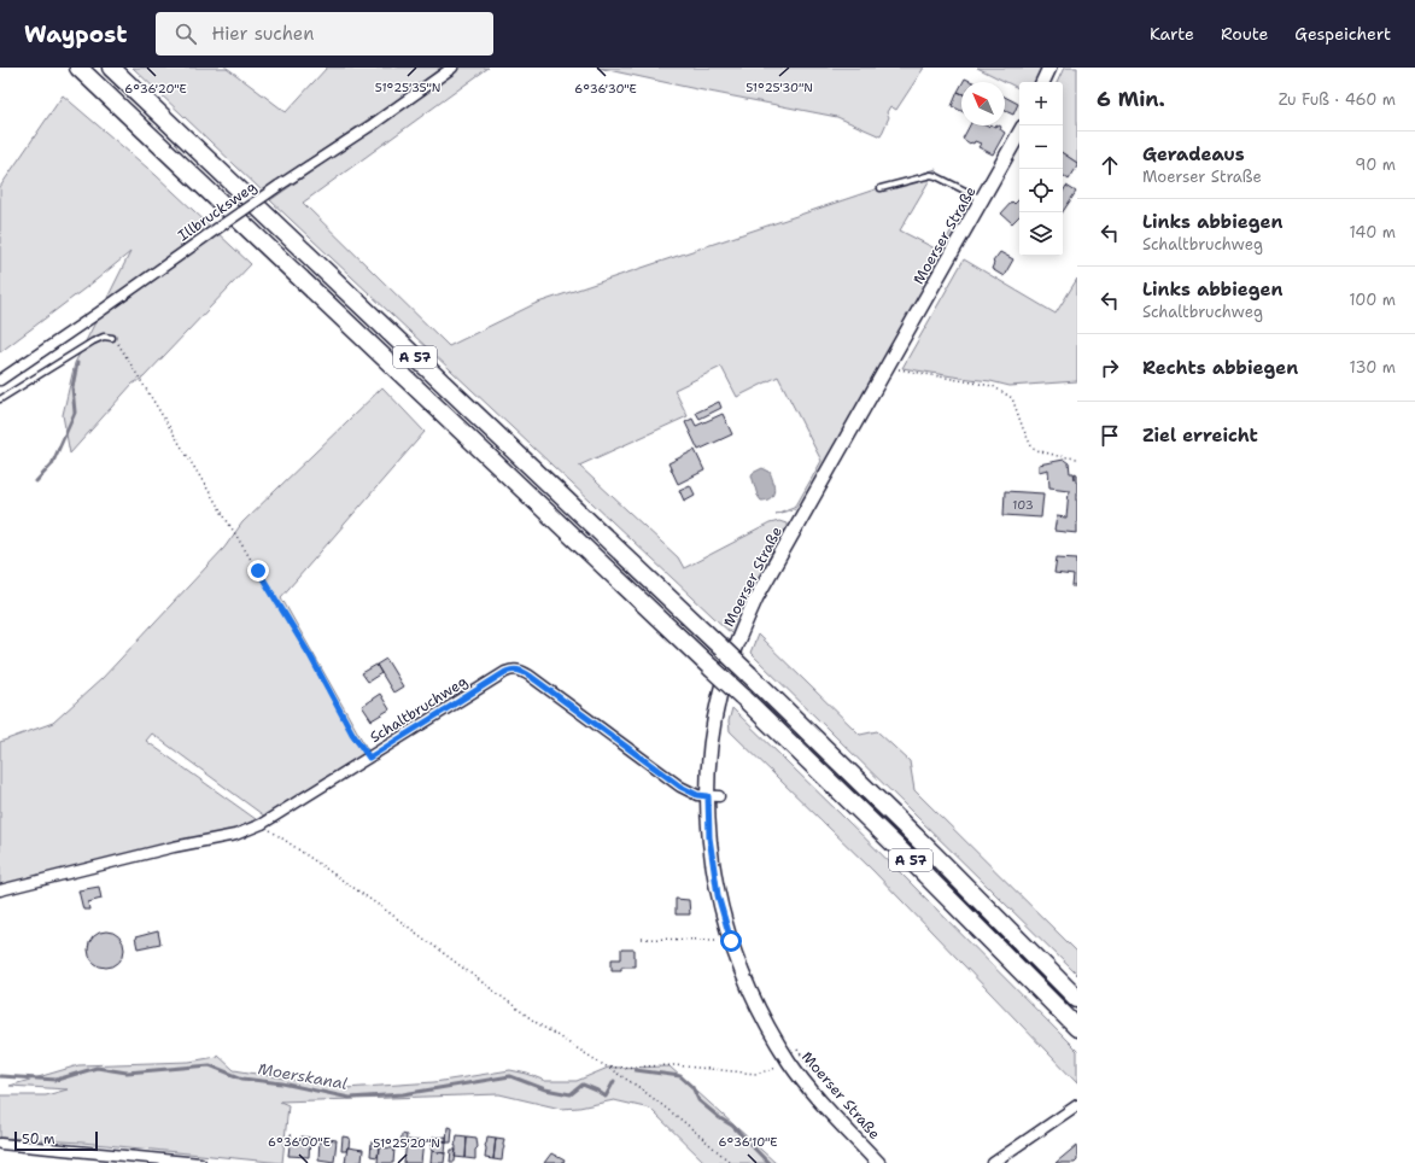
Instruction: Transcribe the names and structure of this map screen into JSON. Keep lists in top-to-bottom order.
{
  "streets": {
    "highway": ["A 57"],
    "street": ["Illbrucksweg", "Moerser Straße", "Schaltbruchweg"]
  },
  "crossings": [
    ["Moerser Straße", "Schaltbruchweg"]
  ],
  "water": ["Moerskanal"],
  "house_numbers": ["103"],
  "scale_bar": "50 m",
  "north": "top left",
  "page": {
    "header": "Waypost",
    "search": "Hier suchen",
    "nav": ["Karte", "Route", "Gespeichert"],
    "heading": ["6 Min.", "Zu Fuß · 460 m"],
    "map_buttons": ["+", "−"],
    "list": [
      ["Geradeaus", "Moerser Straße", "90 m"],
      ["Links abbiegen", "Schaltbruchweg", "140 m"],
      ["Links abbiegen", "Schaltbruchweg", "100 m"],
      ["Rechts abbiegen", "130 m"],
      "Ziel erreicht"
    ],
    "scale": "50 m"
  },
  "coordinates": [
    "51°25'35\"N",
    "51°25'30\"N",
    "6°36'20\"E",
    "6°36'30\"E",
    "6°36'00\"E",
    "6°36'10\"E",
    "51°25'20\"N"
  ]
}
